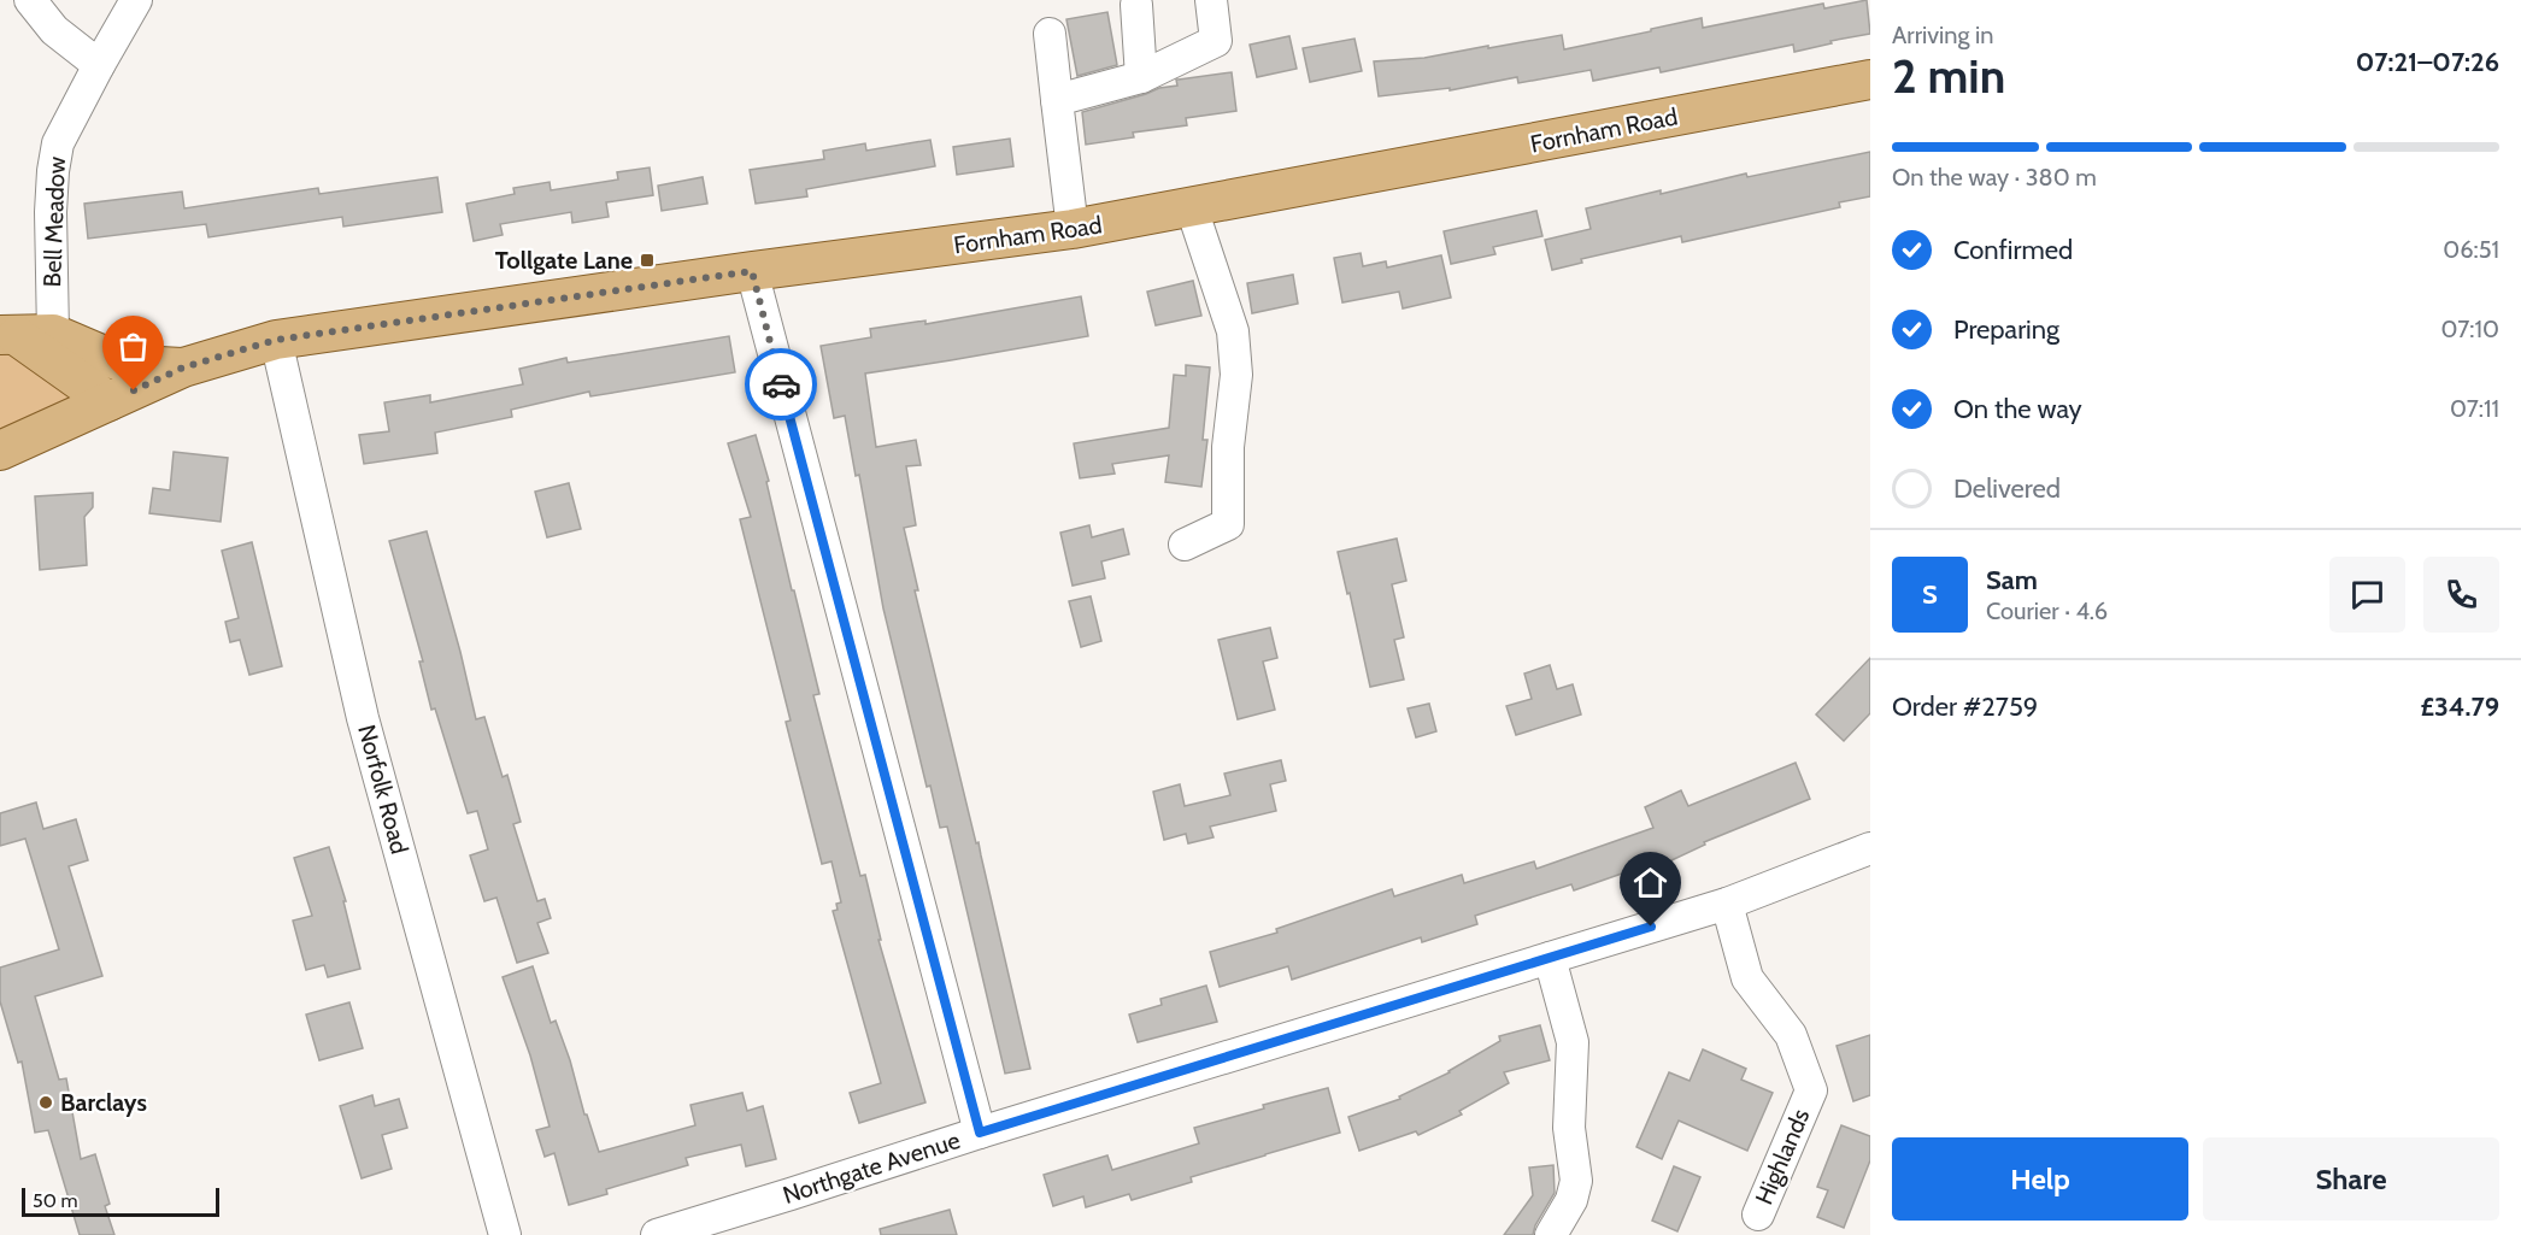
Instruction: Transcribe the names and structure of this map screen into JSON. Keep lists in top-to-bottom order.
{
  "streets": {
    "main road": ["Fornham Road"],
    "street": [
      "Bell Meadow",
      "Norfolk Road",
      "Highlands",
      "Northgate Avenue"
    ]
  },
  "crossings": [
    ["Fornham Road", "Bell Meadow"],
    ["Fornham Road", "Norfolk Road"],
    ["Highlands", "Northgate Avenue"]
  ],
  "places": {
    "transit": ["Tollgate Lane"],
    "other": ["Barclays"]
  },
  "scale_bar": "50 m",
  "page": {
    "heading": ["2 min", "Arriving in", "07:21–07:26"],
    "panel": [
      "Sam",
      "Courier · 4.6",
      "Order #2759",
      "£34.79"
    ],
    "bar": "On the way · 380 m",
    "list": [
      ["Confirmed", "06:51"],
      ["Preparing", "07:10"],
      ["On the way", "07:11"],
      "Delivered"
    ],
    "round": "S",
    "buttons": ["Help", "Share"],
    "scale": "50 m"
  }
}
